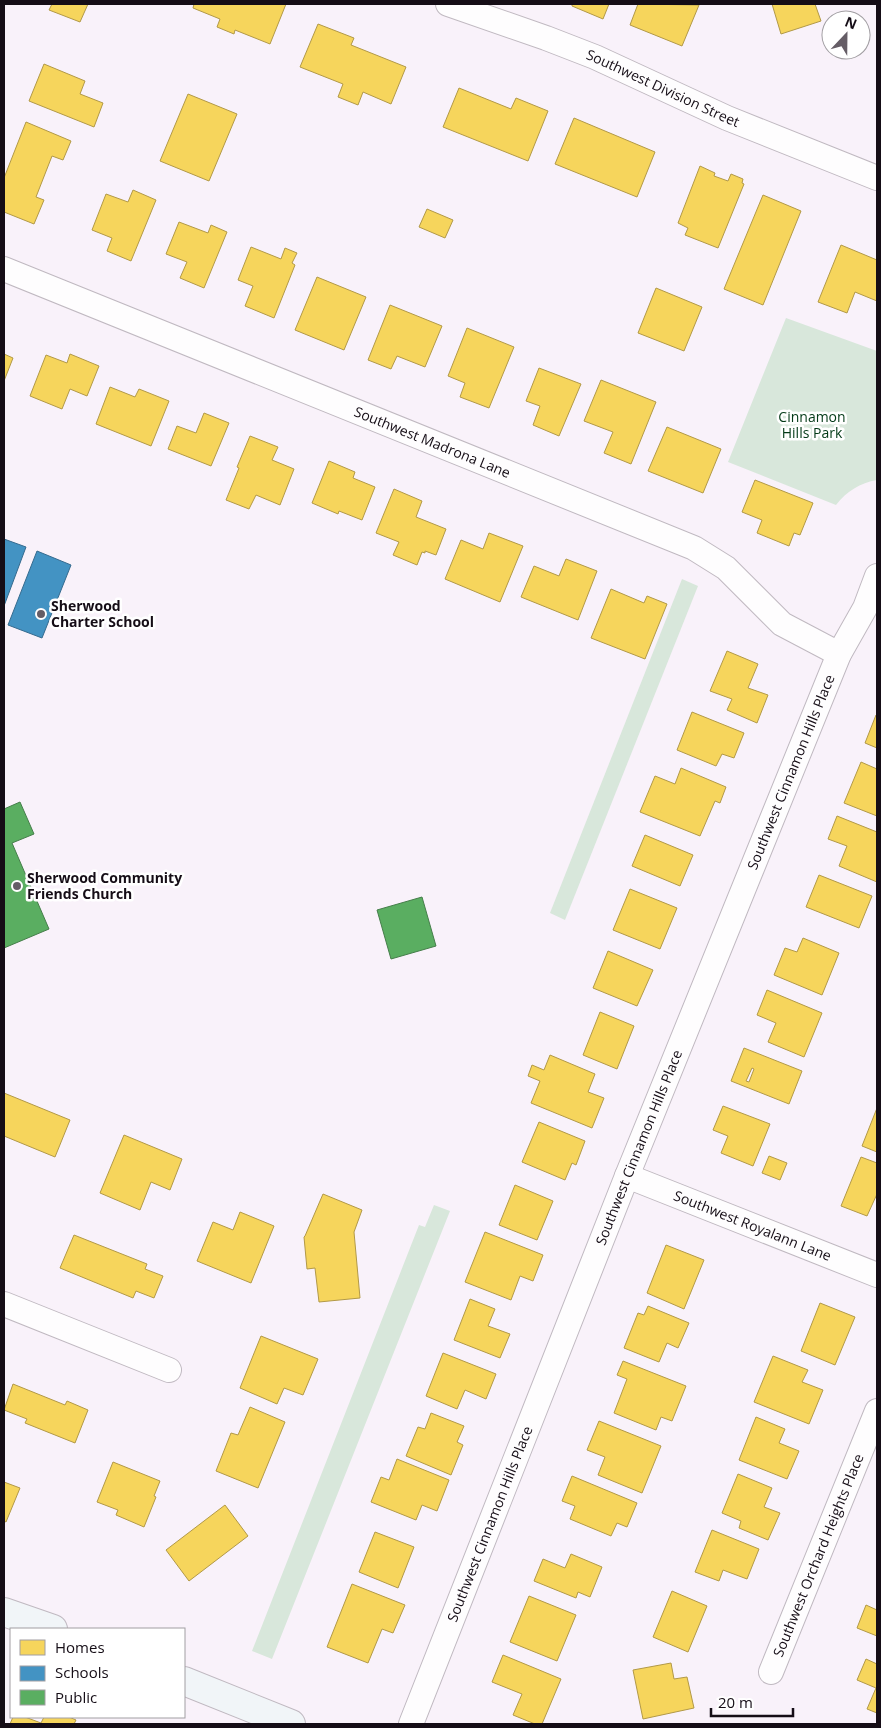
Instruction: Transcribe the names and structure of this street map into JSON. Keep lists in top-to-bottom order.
{
  "streets": {
    "street": [
      "Southwest Division Street",
      "Southwest Madrona Lane",
      "Southwest Cinnamon Hills Place",
      "Southwest Royalann Lane",
      "Southwest Orchard Heights Place"
    ]
  },
  "crossings": [
    ["Southwest Madrona Lane", "Southwest Cinnamon Hills Place"],
    ["Southwest Cinnamon Hills Place", "Southwest Royalann Lane"]
  ],
  "parks": ["Cinnamon Hills Park"],
  "places": ["Sherwood Charter School", "Sherwood Community Friends Church"],
  "legend": ["Homes", "Schools", "Public"],
  "scale_bar": "20 m",
  "north": "top"
}
